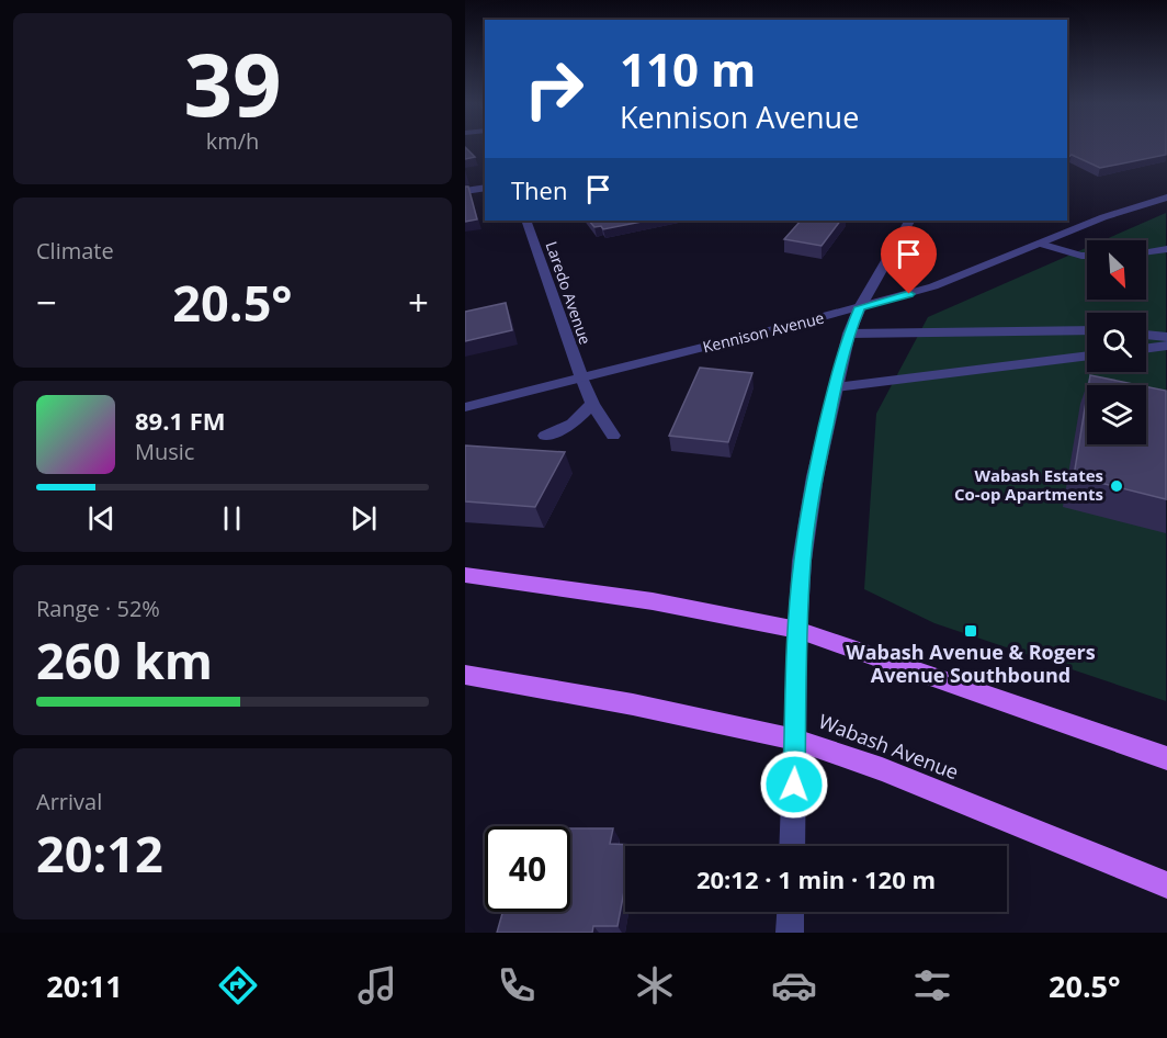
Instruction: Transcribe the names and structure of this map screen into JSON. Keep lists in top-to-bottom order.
{
  "streets": {
    "main road": ["Wabash Avenue"],
    "street": ["Laredo Avenue", "Kennison Avenue"]
  },
  "crossings": [
    ["Laredo Avenue", "Kennison Avenue"]
  ],
  "places": {
    "other": ["Wabash Estates Co-op Apartments"],
    "transit": ["Wabash Avenue & Rogers Avenue Southbound"]
  },
  "north": "bottom right",
  "page": {
    "tile": [
      ["39", "km/h"],
      "Climate",
      ["Range · 52%", "260 km"],
      ["Arrival", "20:12"]
    ],
    "turn": ["110 m", "Kennison Avenue"],
    "then": "Then",
    "heat": ["−", "20.5°", "+"],
    "song": ["89.1 FM", "Music"],
    "limit": "40",
    "trip": "20:12 · 1 min · 120 m",
    "tabs": ["20:11", "20.5°"]
  }
}
